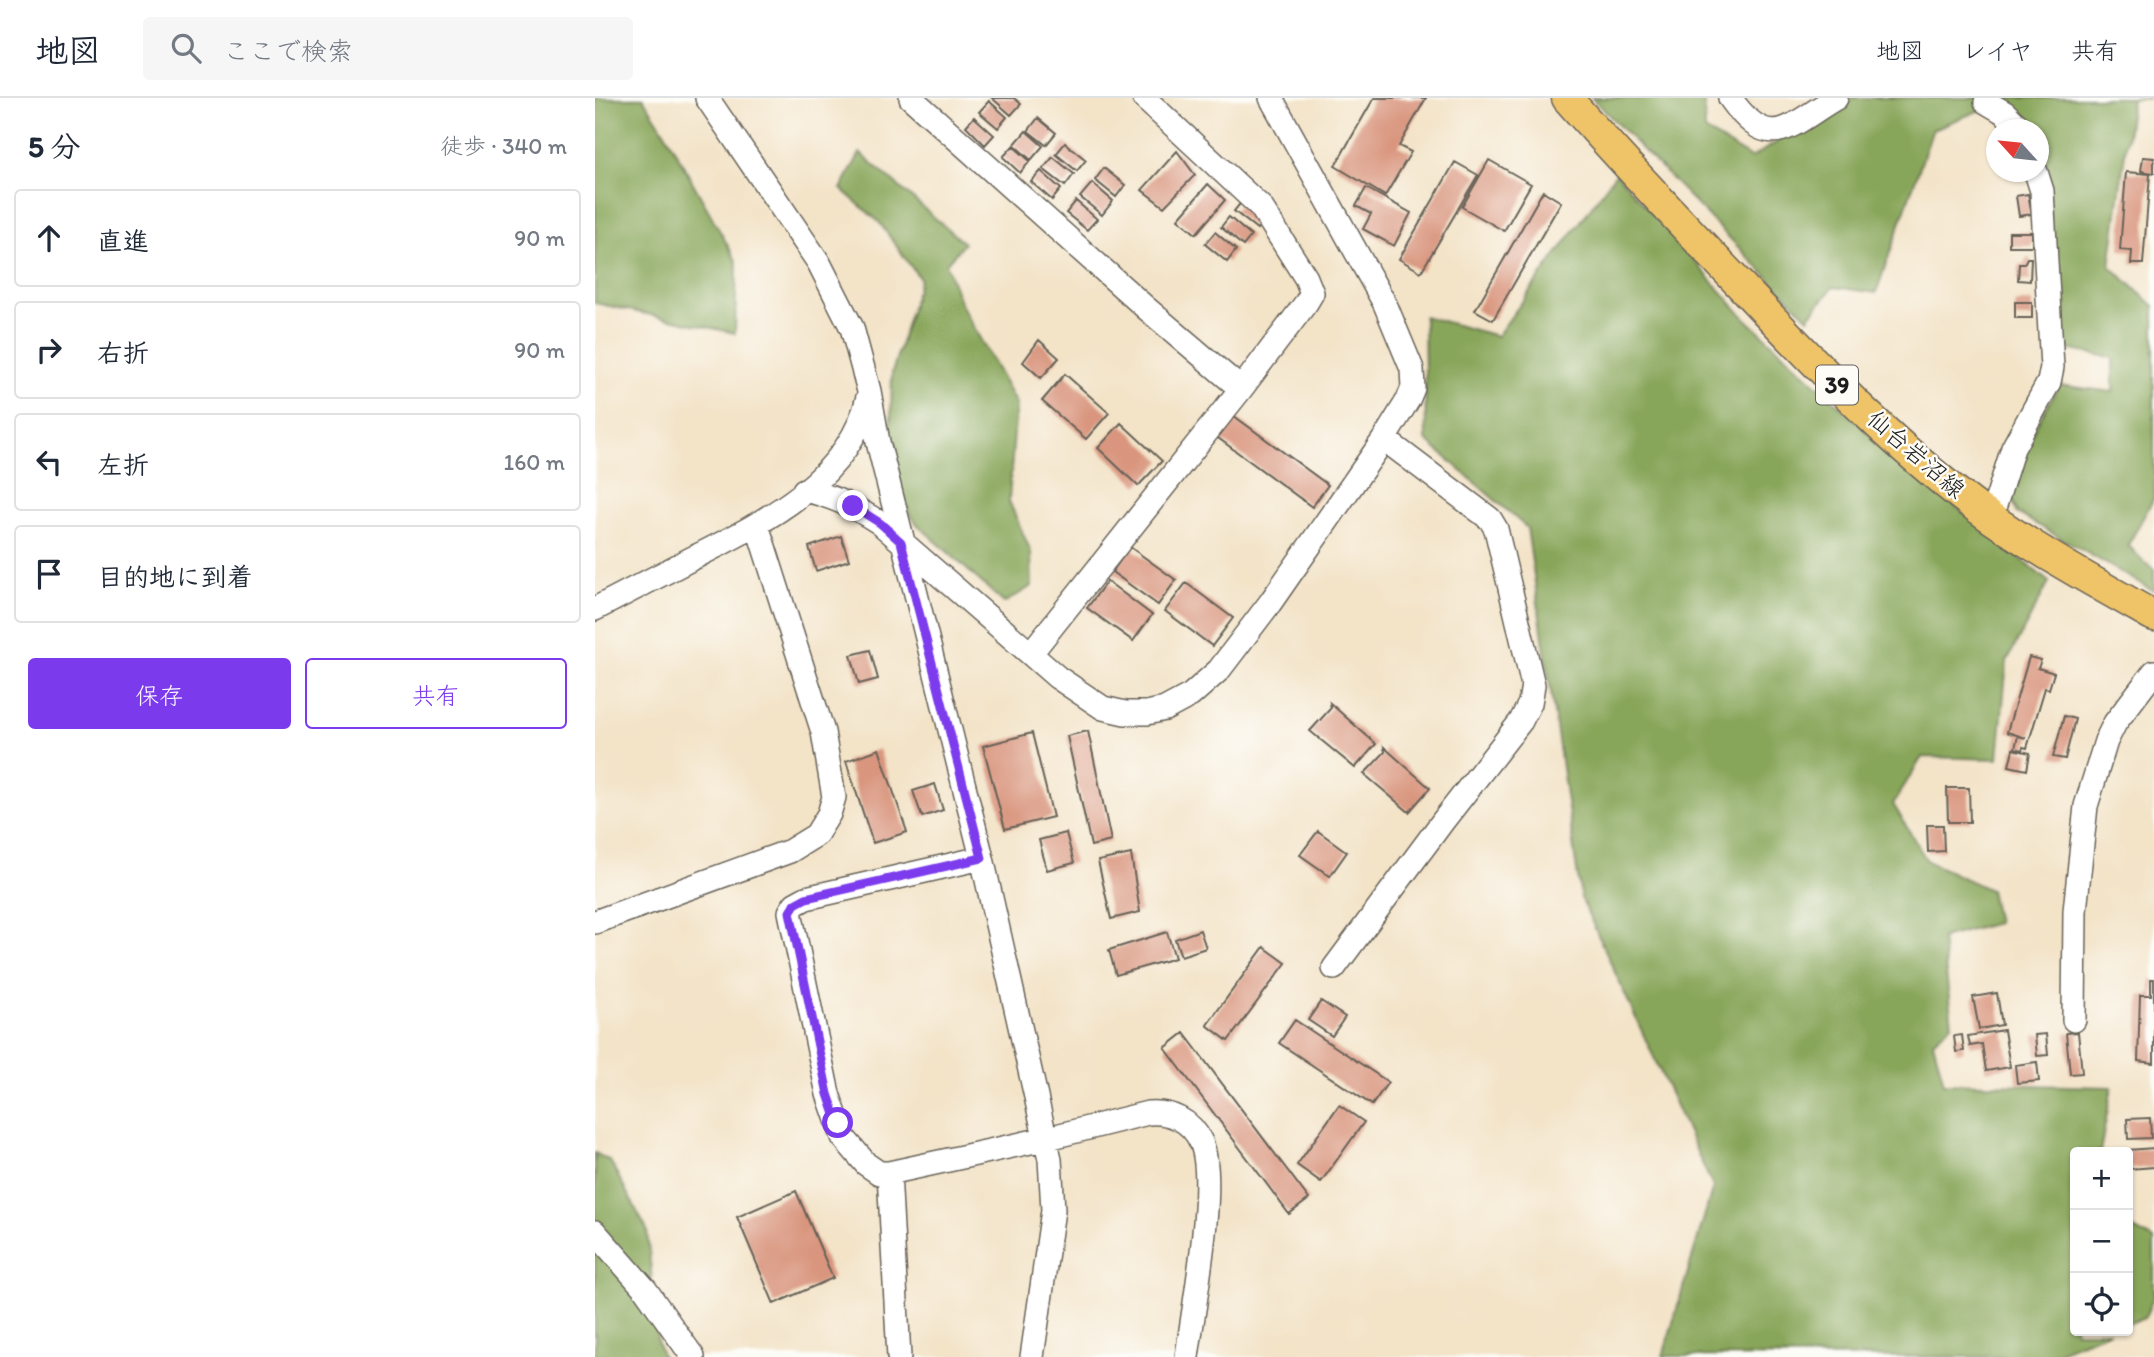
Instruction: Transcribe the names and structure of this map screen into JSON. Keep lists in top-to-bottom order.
{
  "streets": {
    "main road": ["39", "仙台岩沼線"]
  },
  "north": "top left",
  "page": {
    "header": "地図",
    "search": "ここで検索",
    "nav": ["地図", "レイヤ", "共有"],
    "heading": ["5 分", "徒歩 · 340 m"],
    "list": [
      ["直進", "90 m"],
      ["右折", "90 m"],
      ["左折", "160 m"],
      "目的地に到着"
    ],
    "buttons": ["保存", "共有"],
    "map_buttons": ["+", "−"]
  }
}
